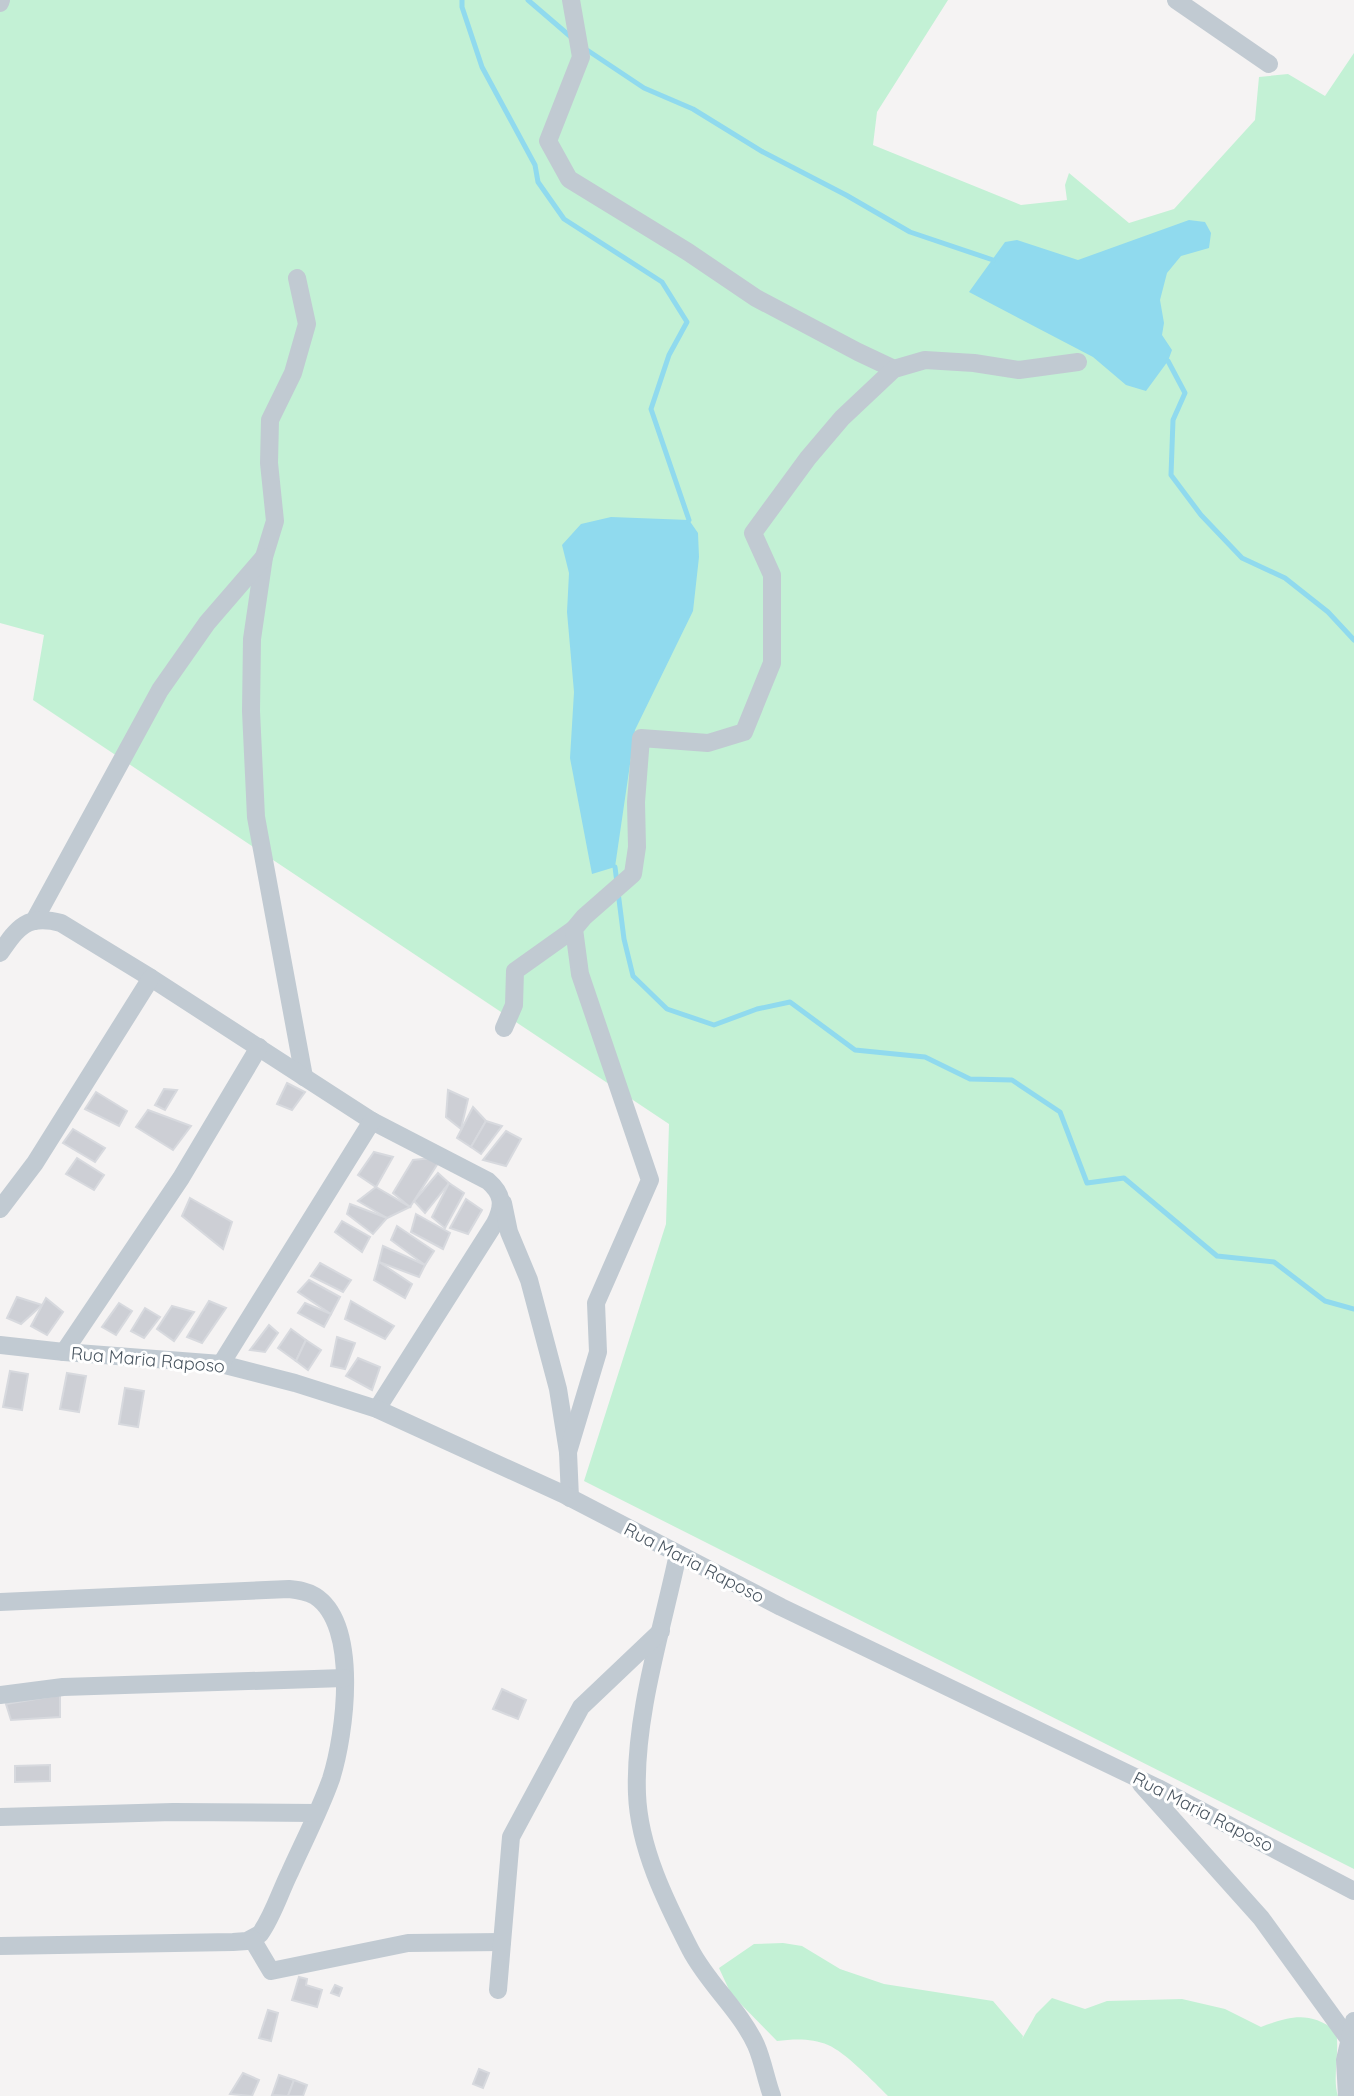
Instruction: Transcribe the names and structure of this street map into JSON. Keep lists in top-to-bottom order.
{
  "streets": {
    "street": ["Rua Maria Raposo"]
  }
}
